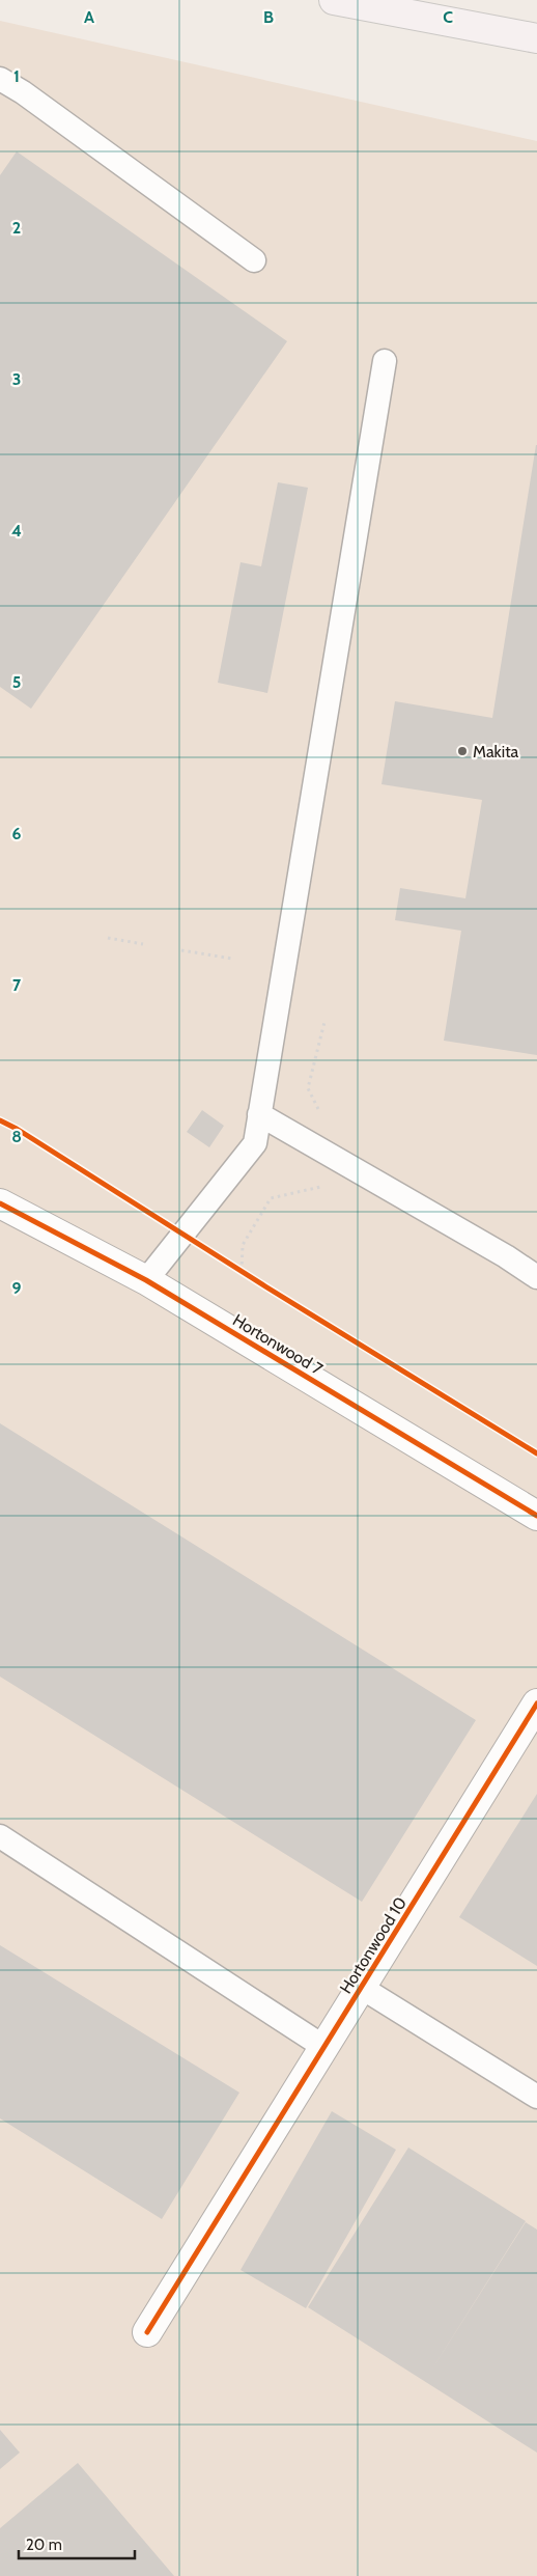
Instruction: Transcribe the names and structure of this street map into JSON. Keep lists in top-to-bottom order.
{
  "streets": {
    "street": ["Hortonwood 7", "Hortonwood 10"]
  },
  "places": ["Makita"],
  "scale_bar": "20 m",
  "grid": {
    "columns": ["A", "B", "C"],
    "rows": [
      "1",
      "2",
      "3",
      "4",
      "5",
      "6",
      "7",
      "8",
      "9"
    ]
  }
}
